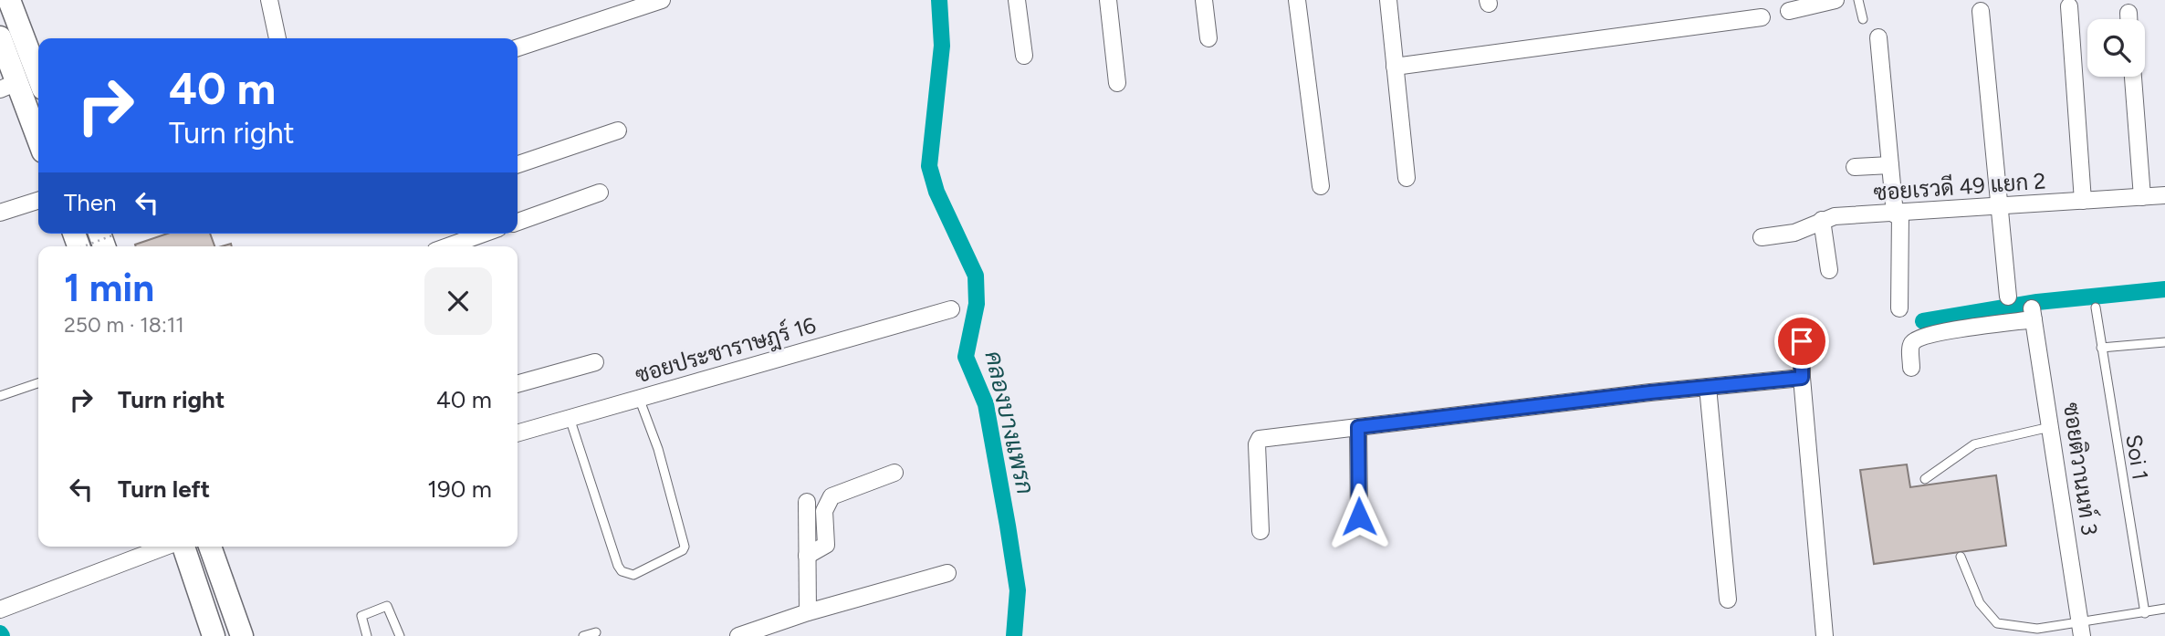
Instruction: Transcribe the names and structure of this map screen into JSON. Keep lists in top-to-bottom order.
{
  "streets": {
    "street": ["ซอยเรวดี 49 แยก 2", "ซอยประชาราษฎร์ 16", "ซอยติวานนท์ 3"],
    "lane": ["Soi 1"]
  },
  "water": ["คลองบางแพรก"],
  "page": {
    "turn": ["40 m", "Turn right"],
    "then": "Then",
    "heading": ["1 min", "250 m · 18:11"],
    "list": [
      {
        "name": "Turn right",
        "value": "40 m"
      },
      {
        "name": "Turn left",
        "value": "190 m"
      }
    ]
  }
}
